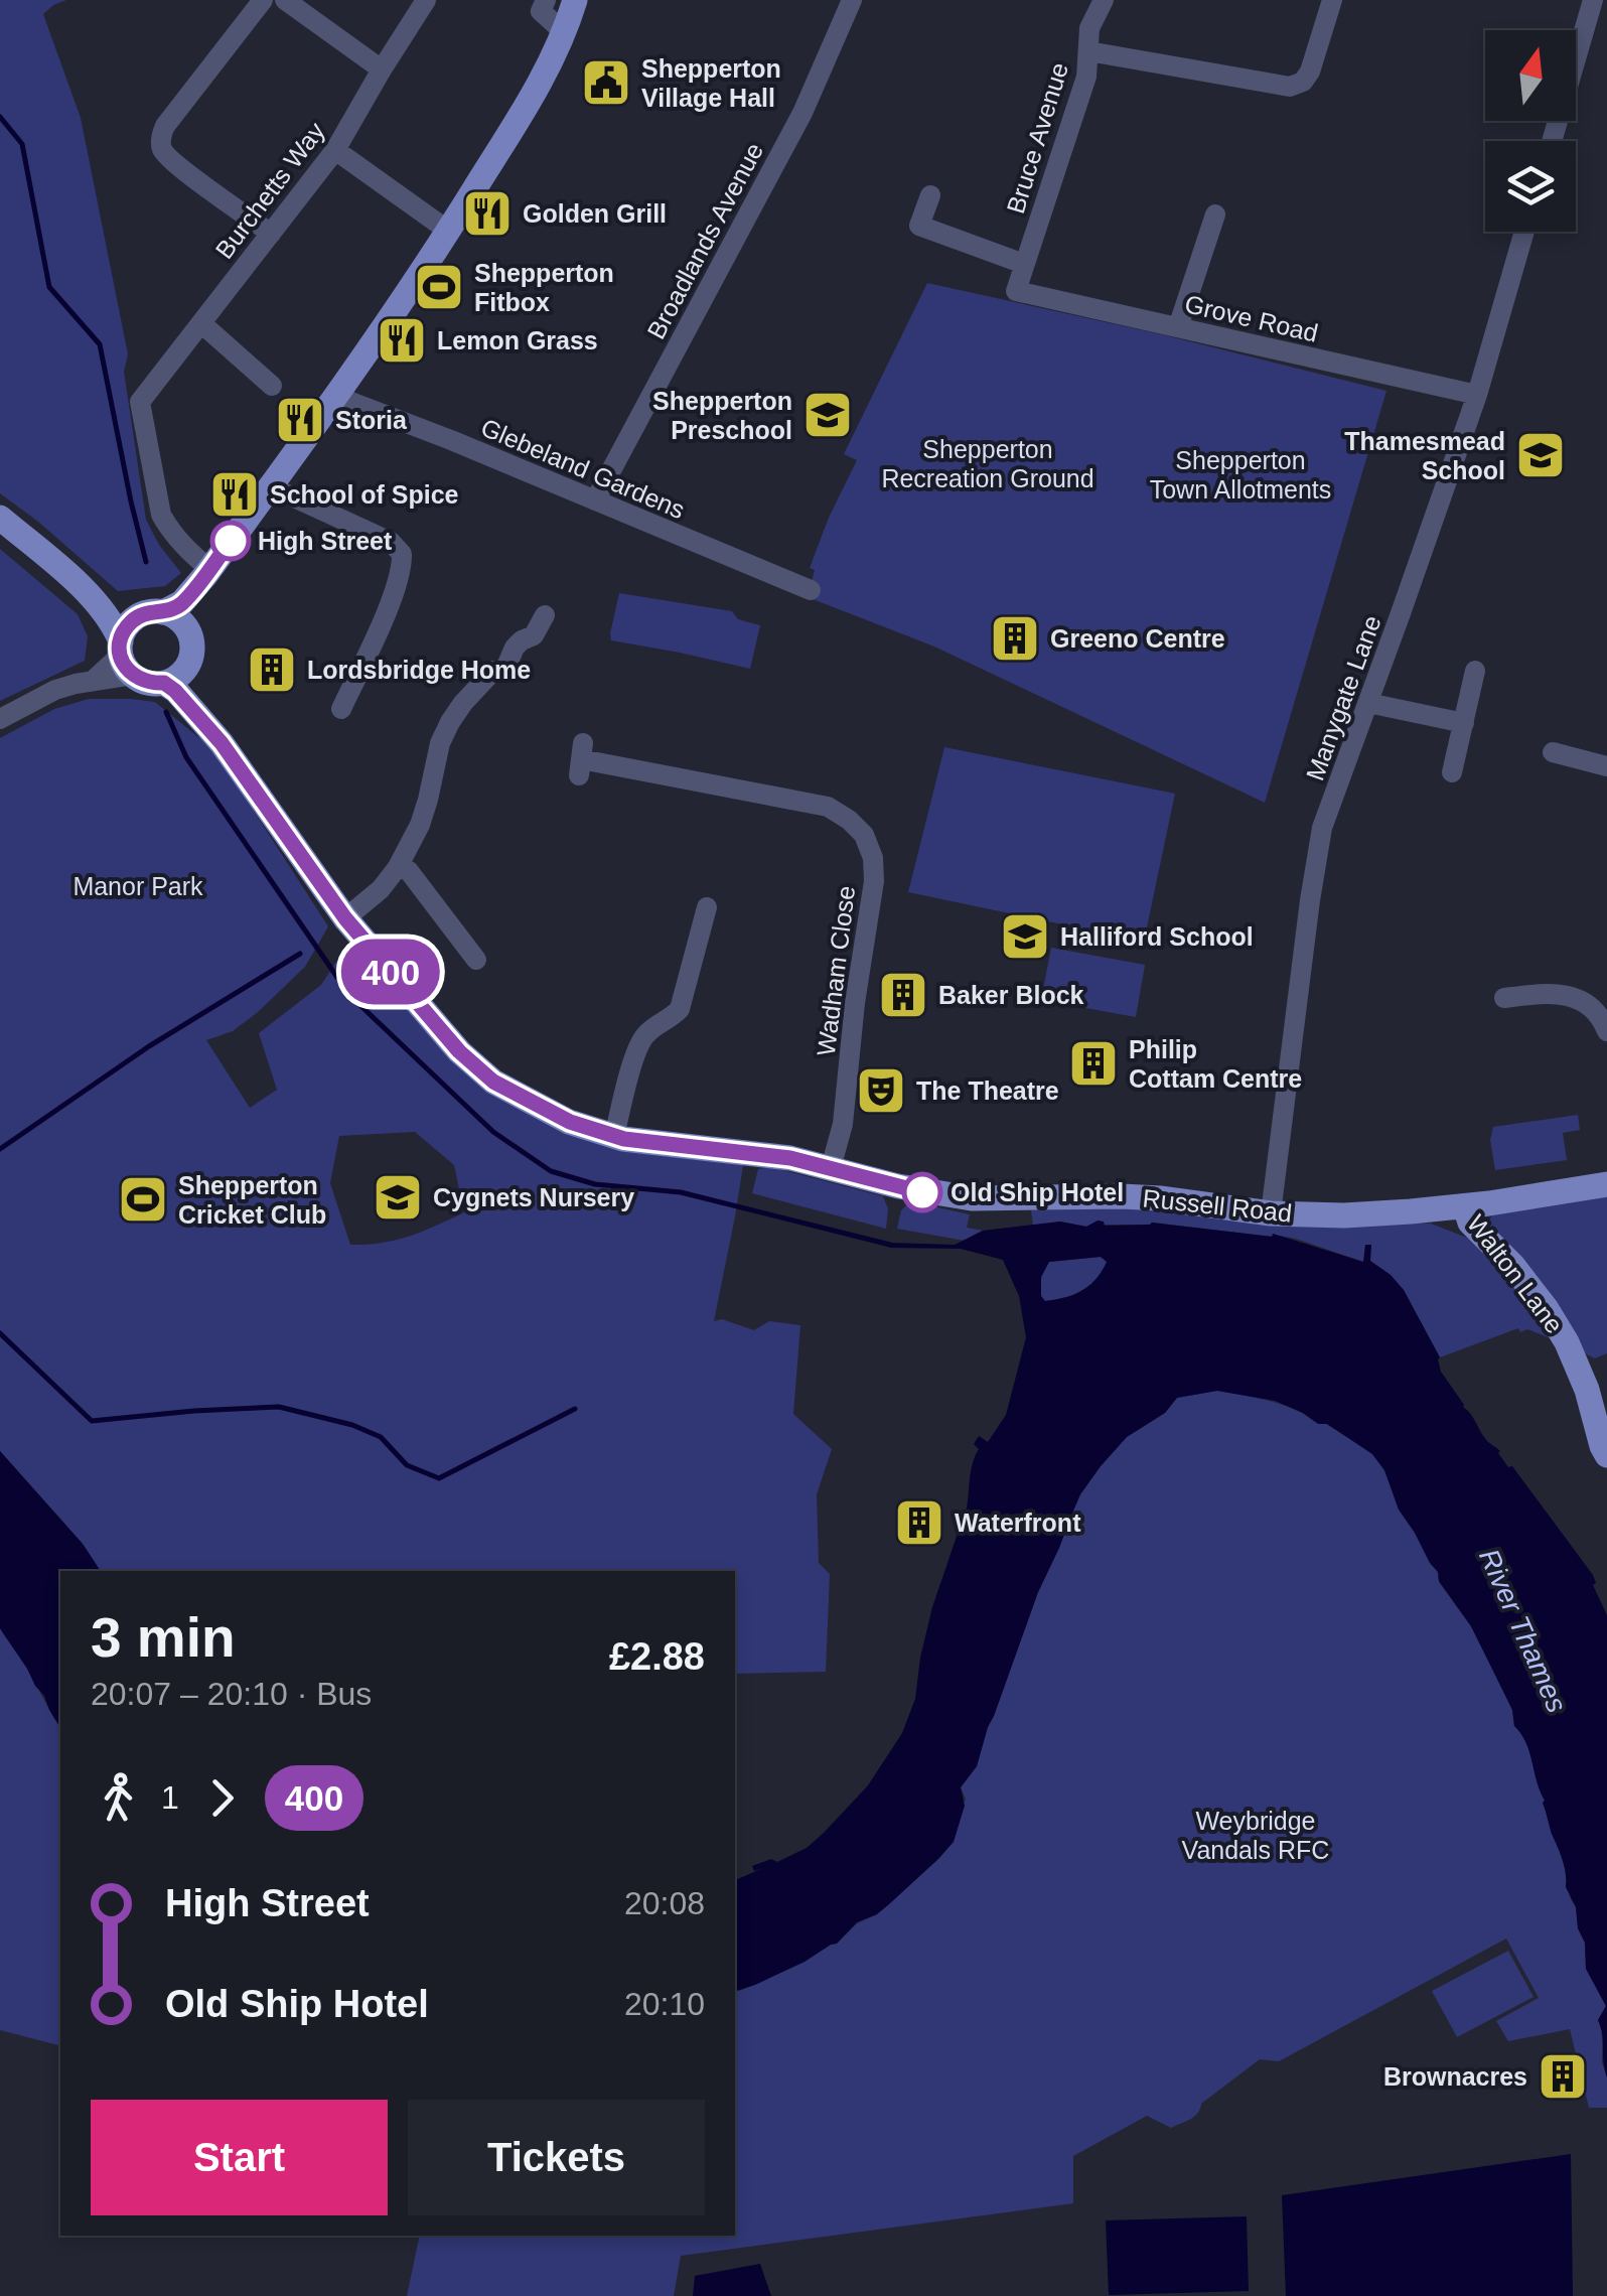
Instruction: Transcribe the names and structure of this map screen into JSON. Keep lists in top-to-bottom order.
{
  "streets": {
    "main road": ["Russell Road", "Walton Lane"],
    "street": [
      "Bruce Avenue",
      "Burchetts Way",
      "Broadlands Avenue",
      "Grove Road",
      "Glebeland Gardens",
      "Manygate Lane",
      "Wadham Close"
    ]
  },
  "crossings": [
    ["Bruce Avenue", "Grove Road"],
    ["Broadlands Avenue", "Glebeland Gardens"],
    ["Grove Road", "Manygate Lane"],
    ["Manygate Lane", "Russell Road"],
    ["Wadham Close", "Russell Road"],
    ["Russell Road", "Walton Lane"]
  ],
  "water": ["River Thames"],
  "parks": [
    "Shepperton Recreation Ground",
    "Shepperton Town Allotments",
    "Manor Park",
    "Weybridge Vandals RFC"
  ],
  "places": {
    "public building": ["Shepperton Village Hall"],
    "restaurant": [
      "Golden Grill",
      "Lemon Grass",
      "Storia",
      "School of Spice"
    ],
    "sports": ["Shepperton Fitbox", "Shepperton Cricket Club"],
    "school or university": [
      "Shepperton Preschool",
      "Thamesmead School",
      "Halliford School",
      "Cygnets Nursery"
    ],
    "other": ["High Street", "Old Ship Hotel"],
    "building": [
      "Greeno Centre",
      "Lordsbridge Home",
      "Baker Block",
      "Philip Cottam Centre",
      "Waterfront",
      "Brownacres"
    ],
    "theatre": ["The Theatre"]
  },
  "lines": ["bus line 400"],
  "north": "top",
  "page": {
    "on_map": "400",
    "heading": ["3 min", "20:07 – 20:10 · Bus", "£2.88"],
    "legs": ["1", "400"],
    "list": [
      {
        "name": "High Street",
        "value": "20:08"
      },
      {
        "name": "Old Ship Hotel",
        "value": "20:10"
      }
    ],
    "buttons": ["Start", "Tickets"]
  }
}
